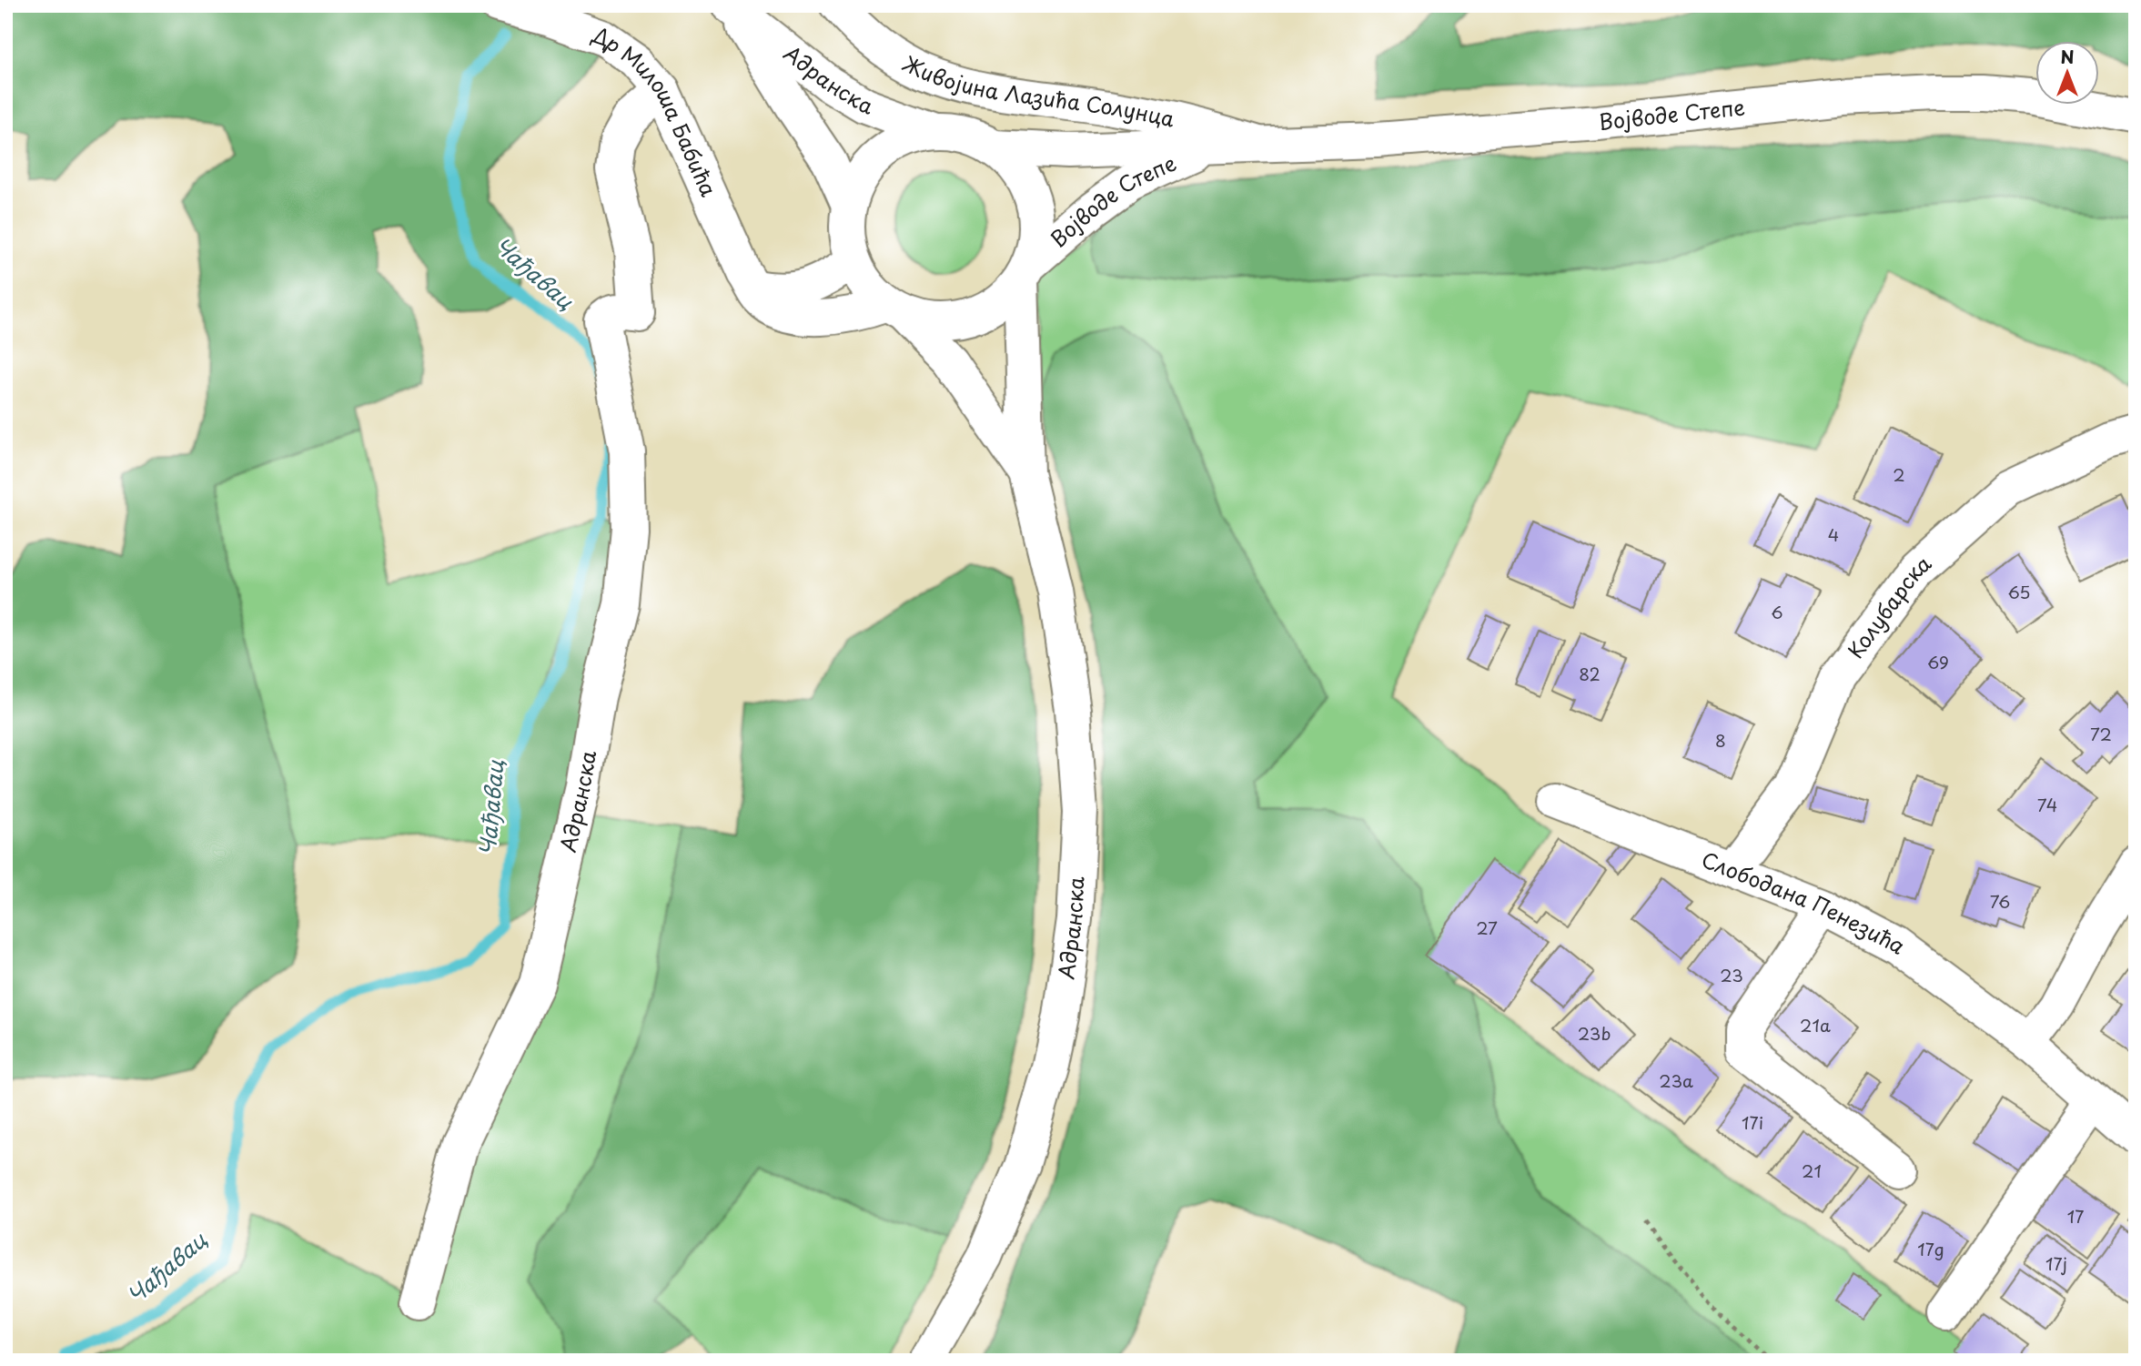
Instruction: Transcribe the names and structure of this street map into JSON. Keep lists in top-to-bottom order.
{
  "streets": {
    "street": [
      "Адранска",
      "Живојина Лазића Солунца",
      "Војводе Степе",
      "Др Милоша Бабића",
      "Колубарска",
      "Слободана Пенезића"
    ]
  },
  "crossings": [
    ["Адранска", "Војводе Степе"],
    ["Адранска", "Др Милоша Бабића"],
    ["Живојина Лазића Солунца", "Војводе Степе"],
    ["Војводе Степе", "Др Милоша Бабића"],
    ["Колубарска", "Слободана Пенезића"]
  ],
  "water": ["Чађавац"],
  "house_numbers": [
    "2",
    "4",
    "65",
    "6",
    "69",
    "82",
    "72",
    "8",
    "74",
    "76",
    "27",
    "23",
    "21a",
    "23b",
    "23a",
    "17i",
    "21",
    "17",
    "17g",
    "17j"
  ],
  "north": "top"
}
